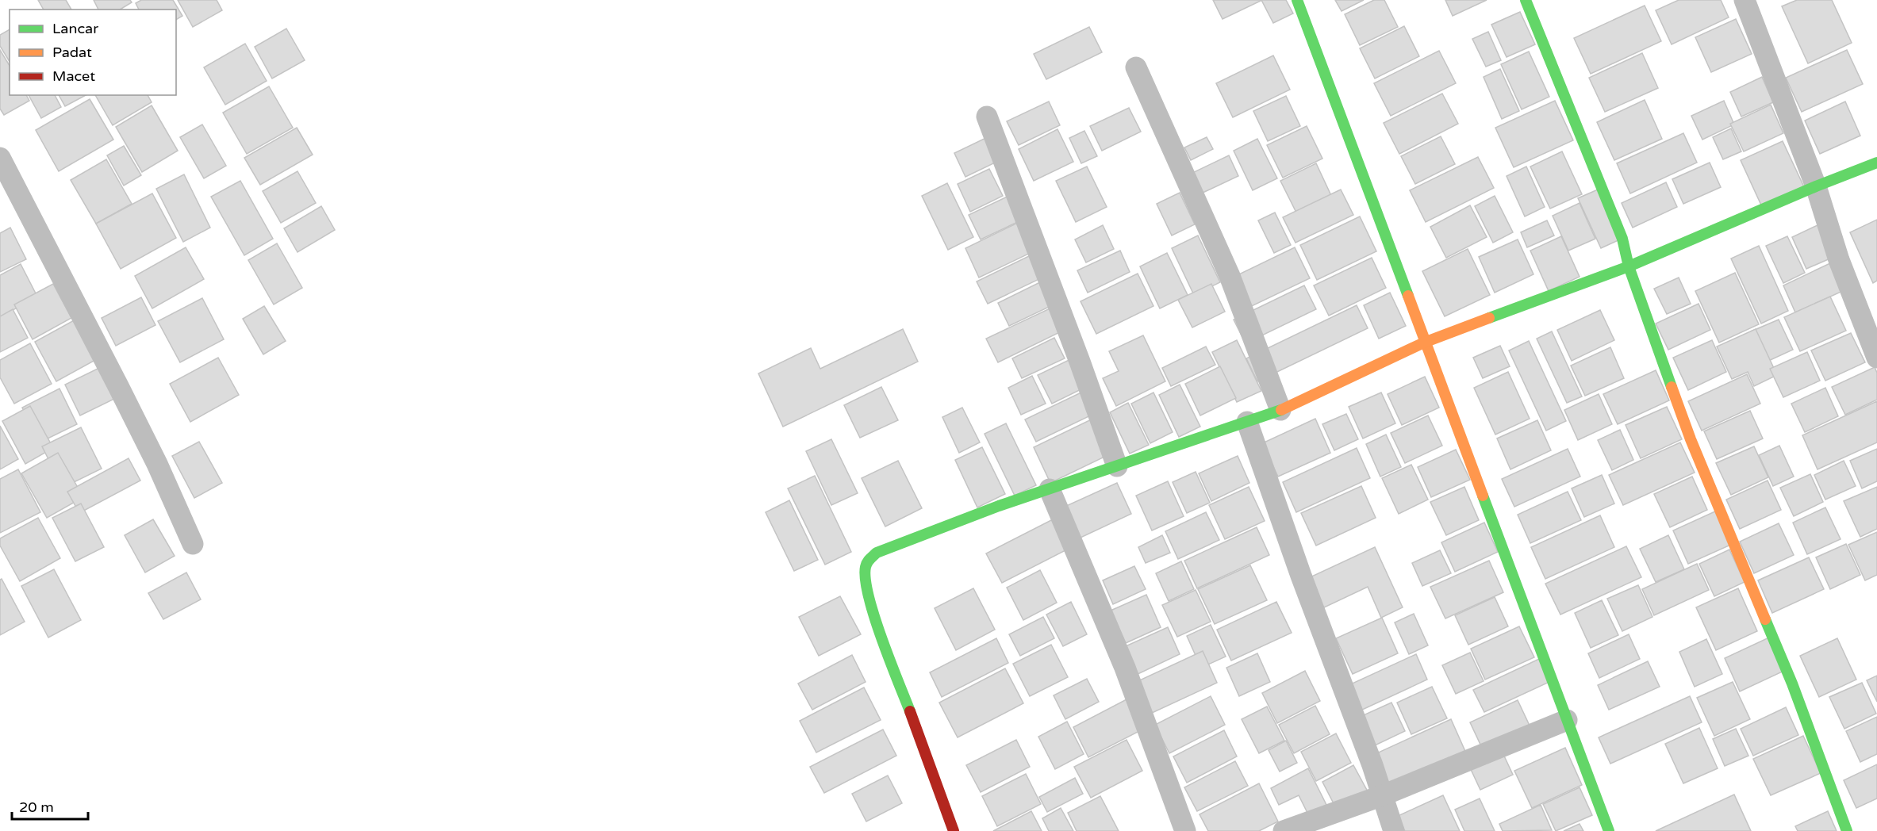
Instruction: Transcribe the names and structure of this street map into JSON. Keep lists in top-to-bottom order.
{
  "legend": ["Lancar", "Padat", "Macet"],
  "scale_bar": "20 m"
}
